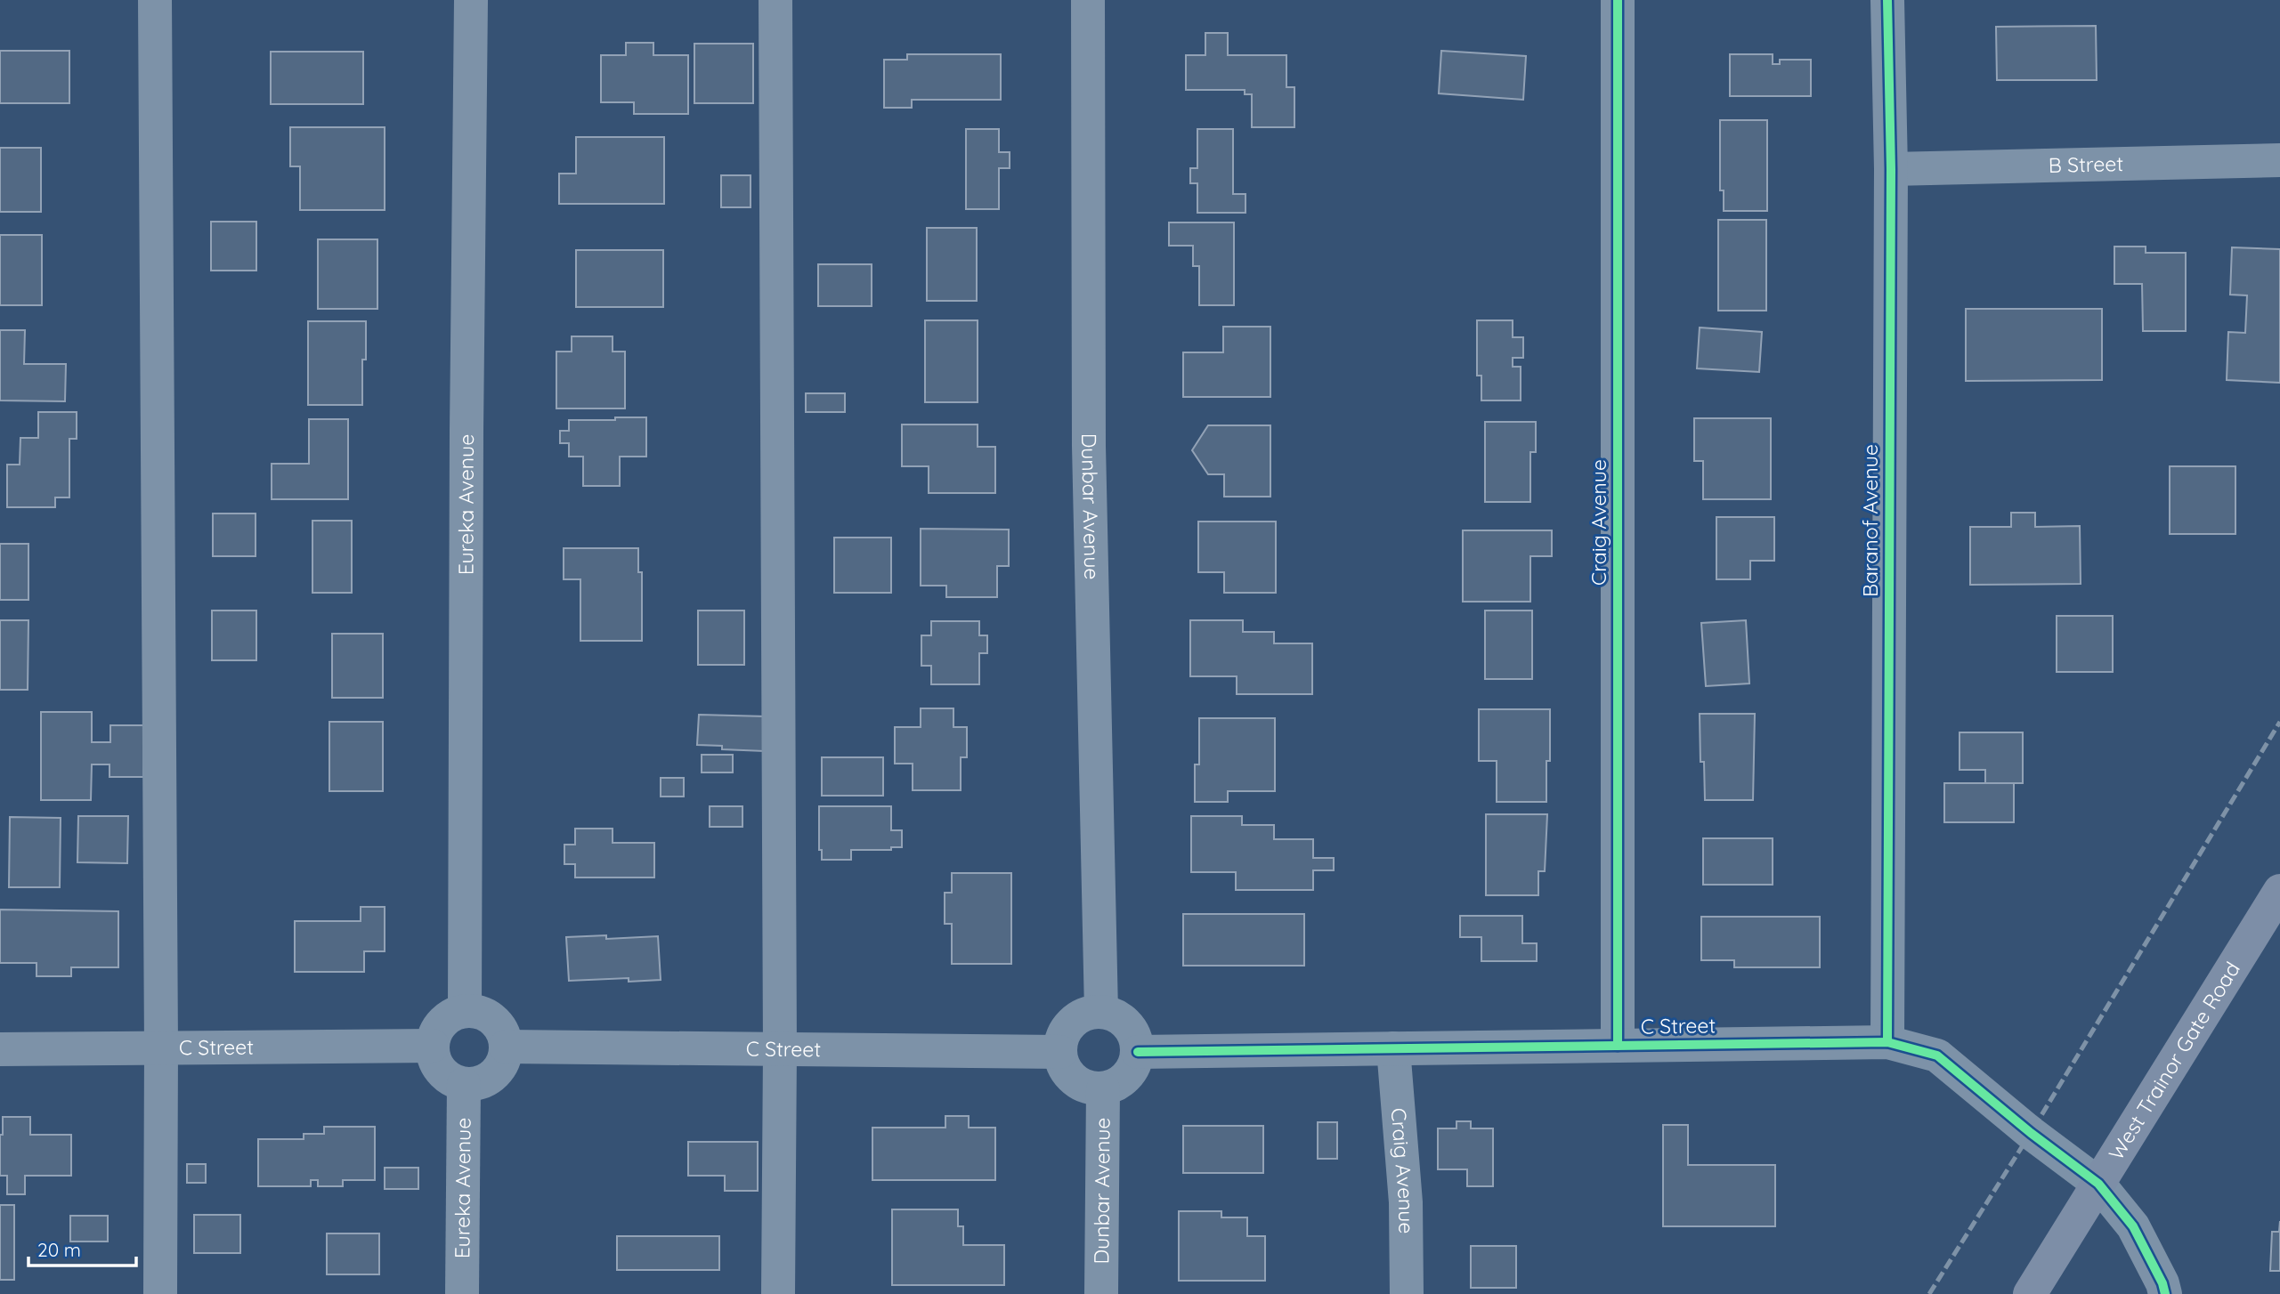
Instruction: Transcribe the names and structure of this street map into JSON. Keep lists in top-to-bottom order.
{
  "streets": {
    "main road": ["West Trainor Gate Road"],
    "street": [
      "B Street",
      "Eureka Avenue",
      "Dunbar Avenue",
      "Baranof Avenue",
      "Craig Avenue",
      "C Street"
    ]
  },
  "crossings": [
    ["B Street", "Baranof Avenue"],
    ["Eureka Avenue", "C Street"],
    ["Dunbar Avenue", "C Street"],
    ["Baranof Avenue", "C Street"],
    ["Craig Avenue", "C Street"],
    ["C Street", "West Trainor Gate Road"]
  ],
  "scale_bar": "20 m"
}
